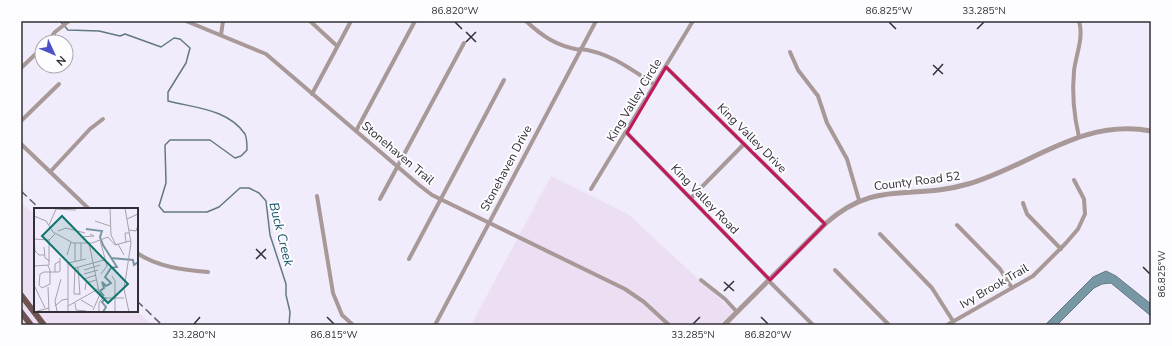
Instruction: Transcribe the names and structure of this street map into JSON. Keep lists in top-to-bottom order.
{
  "streets": {
    "street": [
      "King Valley Circle",
      "King Valley Drive",
      "Stonehaven Trail",
      "Stonehaven Drive",
      "County Road 52",
      "King Valley Road",
      "Ivy Brook Trail"
    ]
  },
  "crossings": [
    ["King Valley Circle", "King Valley Drive"],
    ["King Valley Circle", "King Valley Road"],
    ["King Valley Drive", "County Road 52"],
    ["Stonehaven Trail", "Stonehaven Drive"],
    ["County Road 52", "King Valley Road"]
  ],
  "water": ["Buck Creek"],
  "north": "bottom right",
  "coordinates": [
    "86.820°W",
    "86.825°W",
    "33.285°N",
    "33.280°N",
    "86.815°W"
  ]
}
